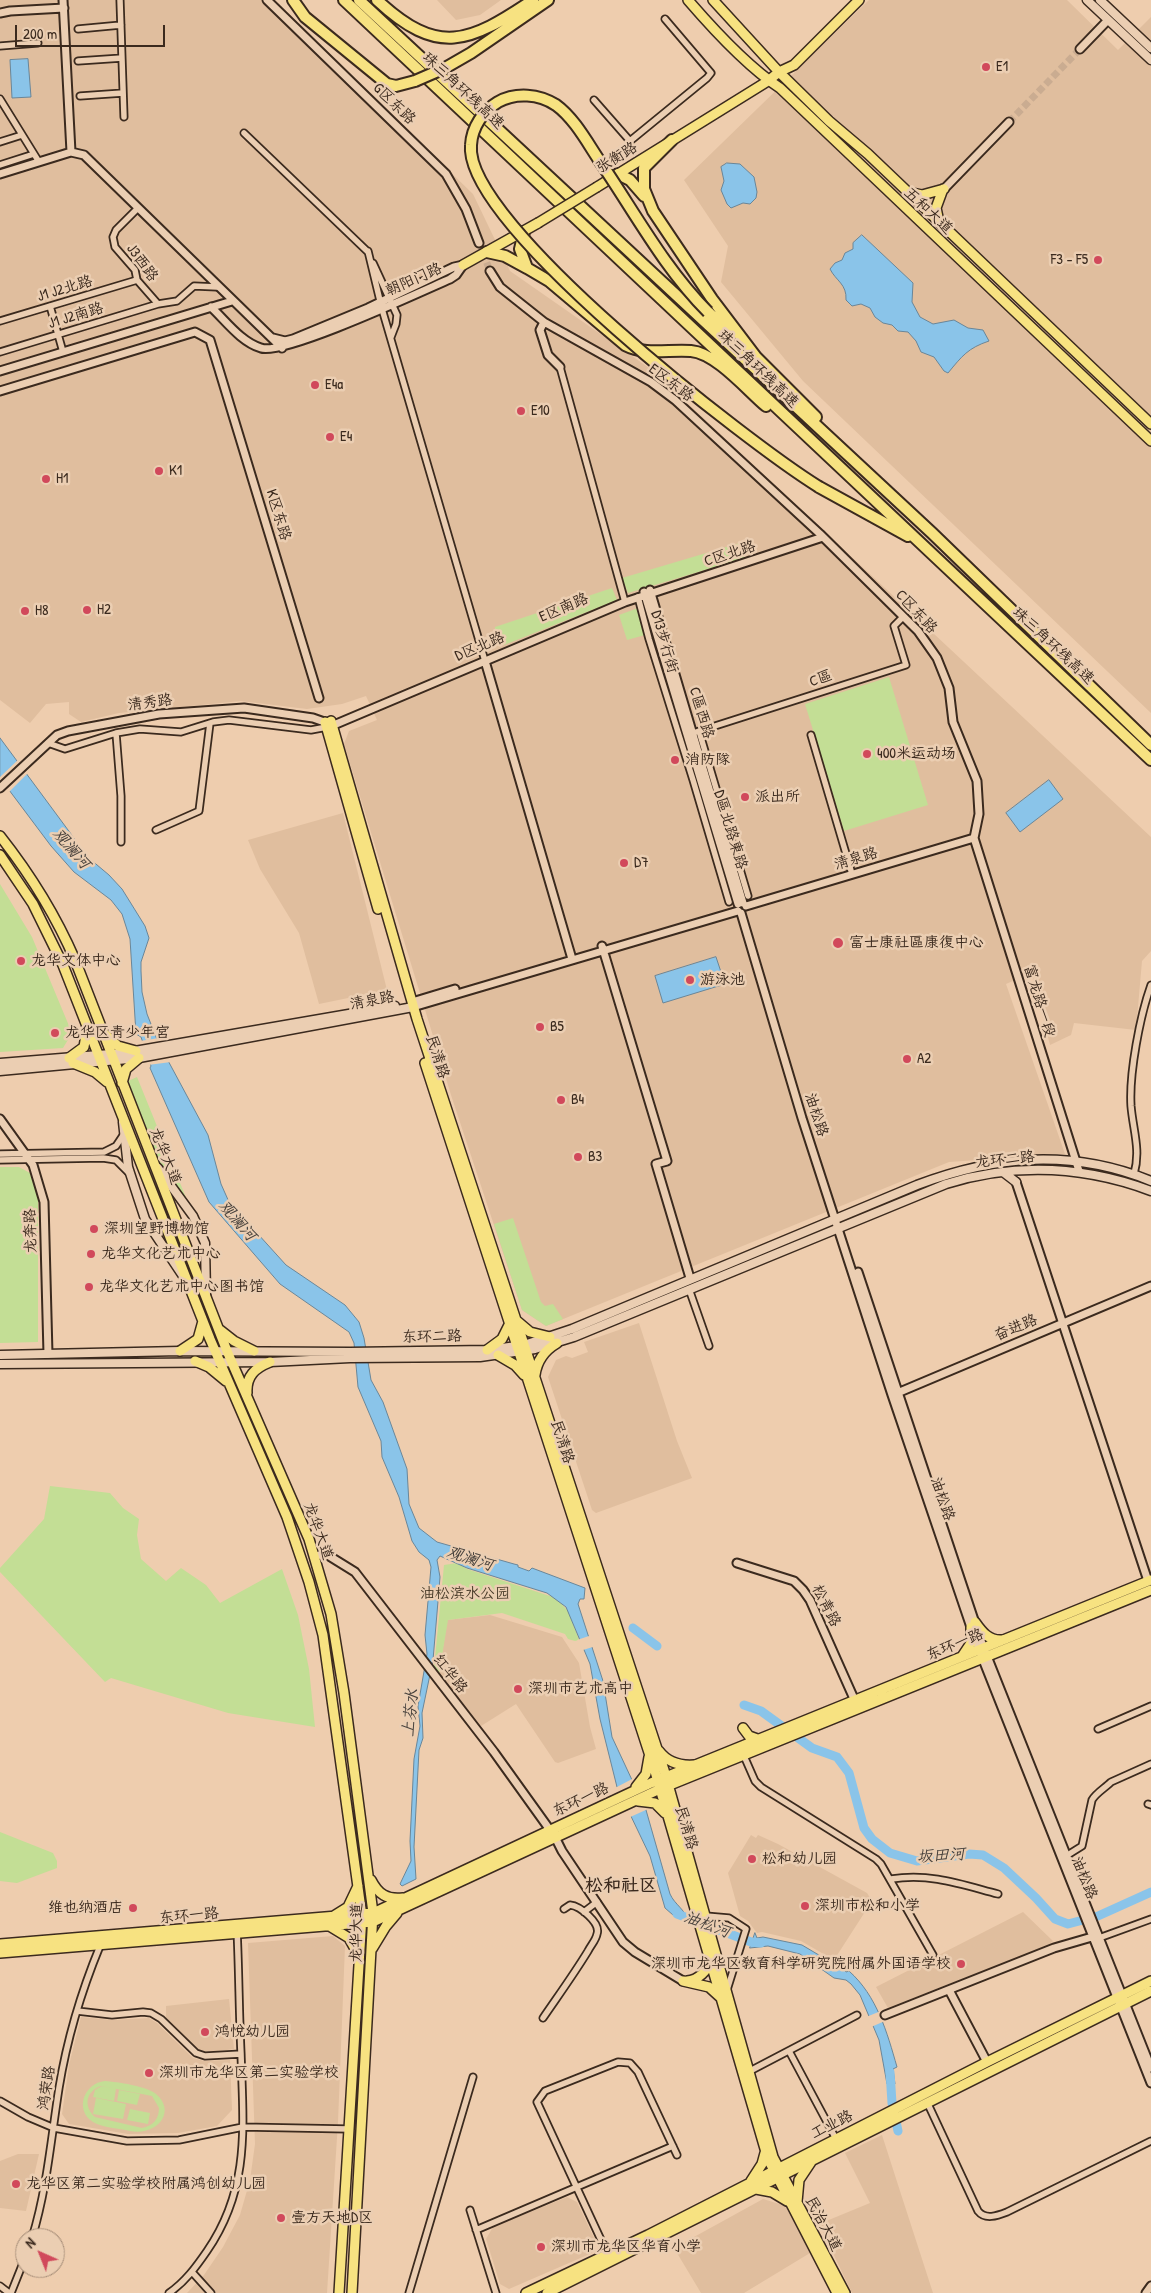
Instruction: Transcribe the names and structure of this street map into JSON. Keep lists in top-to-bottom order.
{
  "streets": {
    "highway": ["珠三角环线高速"],
    "main road": [
      "张衡路",
      "五和大道",
      "清泉路",
      "民清路",
      "龙华大道",
      "龙环二路",
      "东环二路",
      "东环一路",
      "工业路",
      "民治大道"
    ],
    "street": [
      "G区东路",
      "J3西路",
      "朝阳门路",
      "J1 J2北路",
      "J1 J2南路",
      "E区东路",
      "K区东路",
      "C区北路",
      "E区南路",
      "C区东路",
      "D13步行街",
      "D区北路",
      "C區",
      "清秀路",
      "C區西路",
      "D區北路東路",
      "富龙路一段",
      "油松路",
      "龙奔路",
      "奋进路",
      "松青路",
      "红华路",
      "鸿荣路"
    ]
  },
  "crossings": [
    ["张衡路", "五和大道"],
    ["张衡路", "朝阳门路"],
    ["J3西路", "J1 J2北路"],
    ["J3西路", "J1 J2南路"],
    ["E区东路", "C区北路"],
    ["E区东路", "C区东路"],
    ["C区北路", "E区南路"],
    ["C区北路", "C区东路"],
    ["C区北路", "D13步行街"],
    ["C区北路", "C區西路"],
    ["C区北路", "D區北路東路"],
    ["E区南路", "D13步行街"],
    ["E区南路", "D区北路"],
    ["E区南路", "C區西路"],
    ["E区南路", "D區北路東路"],
    ["C区东路", "C區"],
    ["C区东路", "清泉路"],
    ["C区东路", "富龙路一段"],
    ["D13步行街", "C區西路"],
    ["D13步行街", "D區北路東路"],
    ["D区北路", "清秀路"],
    ["D区北路", "民清路"],
    ["C區", "C區西路"],
    ["清秀路", "民清路"],
    ["C區西路", "D區北路東路"],
    ["C區西路", "清泉路"],
    ["C區西路", "油松路"],
    ["D區北路東路", "清泉路"],
    ["D區北路東路", "油松路"],
    ["清泉路", "富龙路一段"],
    ["清泉路", "民清路"],
    ["清泉路", "油松路"],
    ["清泉路", "龙华大道"],
    ["富龙路一段", "龙环二路"],
    ["民清路", "东环二路"],
    ["民清路", "东环一路"],
    ["民清路", "工业路"],
    ["民清路", "民治大道"],
    ["油松路", "龙环二路"],
    ["油松路", "奋进路"],
    ["油松路", "东环二路"],
    ["油松路", "东环一路"],
    ["油松路", "工业路"],
    ["龙华大道", "东环二路"],
    ["龙华大道", "东环一路"],
    ["龙华大道", "红华路"],
    ["龙环二路", "东环二路"],
    ["龙奔路", "东环二路"],
    ["松青路", "东环一路"],
    ["东环一路", "红华路"],
    ["东环一路", "鸿荣路"],
    ["工业路", "民治大道"]
  ],
  "districts": ["松和社区"],
  "water": [
    "观澜河",
    "上芬水",
    "坂田河",
    "油松河"
  ],
  "parks": ["油松滨水公园"],
  "places": [
    "E1",
    "F3 - F5",
    "E4a",
    "E10",
    "E4",
    "K1",
    "H1",
    "H2",
    "H8",
    "400米运动场",
    "消防隊",
    "派出所",
    "D7",
    "富士康社區康復中心",
    "龙华文体中心",
    "游泳池",
    "B5",
    "龙华区青少年宫",
    "A2",
    "B4",
    "B3",
    "深圳望野博物馆",
    "龙华文化艺术中心",
    "龙华文化艺术中心图书馆",
    "深圳市艺术高中",
    "松和幼儿园",
    "深圳市松和小学",
    "维也纳酒店",
    "深圳市龙华区教育科学研究院附属外国语学校",
    "鸿悦幼儿园",
    "深圳市龙华区第二实验学校",
    "龙华区第二实验学校附属鸿创幼儿园",
    "壹方天地D区",
    "深圳市龙华区华育小学"
  ],
  "scale_bar": "200 m",
  "north": "top left"
}
